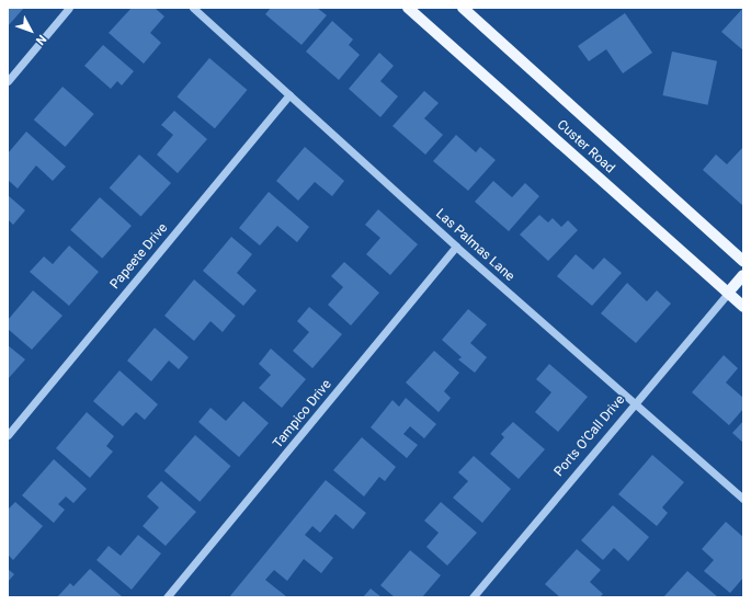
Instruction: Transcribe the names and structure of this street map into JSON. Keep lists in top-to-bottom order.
{
  "streets": {
    "main road": ["Custer Road"],
    "street": [
      "Las Palmas Lane",
      "Papeete Drive",
      "Tampico Drive",
      "Ports O'Call Drive"
    ]
  },
  "crossings": [
    ["Custer Road", "Ports O'Call Drive"],
    ["Las Palmas Lane", "Papeete Drive"],
    ["Las Palmas Lane", "Tampico Drive"],
    ["Las Palmas Lane", "Ports O'Call Drive"]
  ],
  "north": "bottom right"
}
